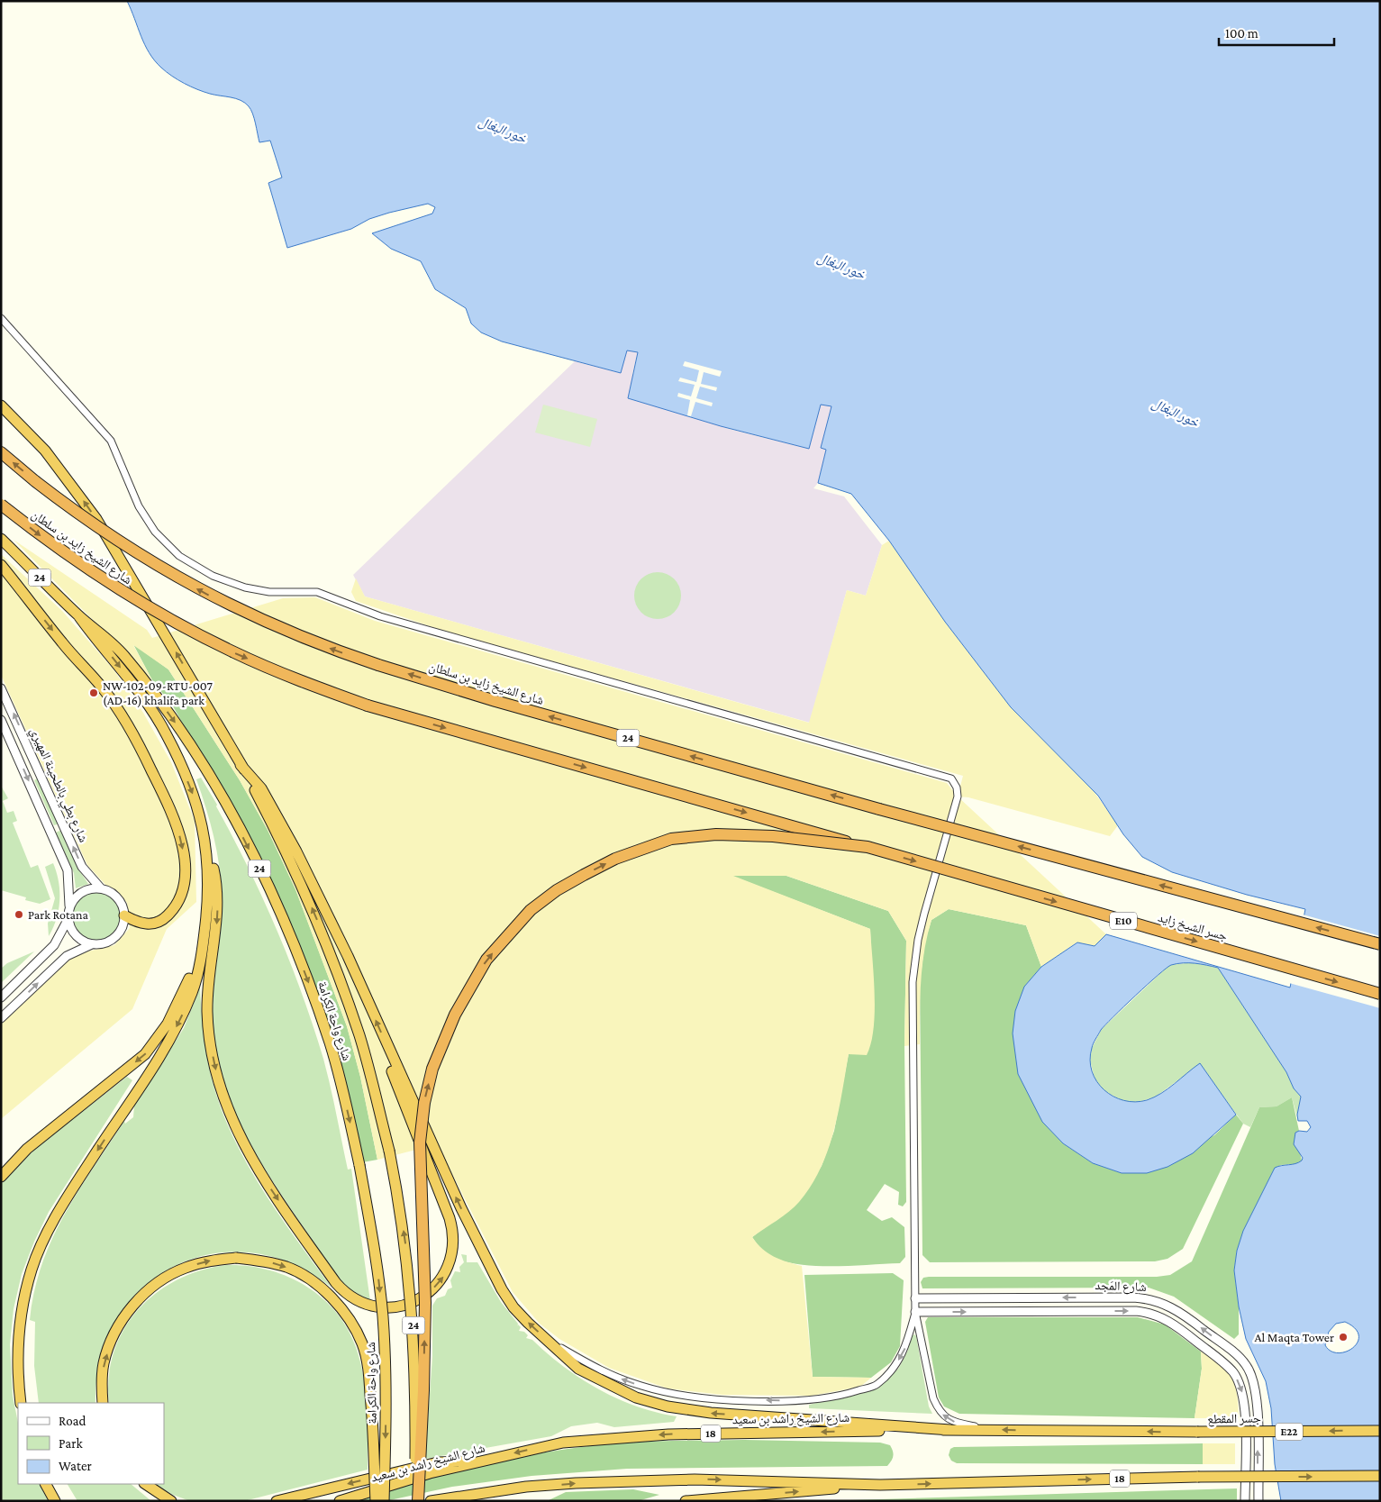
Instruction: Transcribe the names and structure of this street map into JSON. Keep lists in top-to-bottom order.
{
  "streets": {
    "highway": [
      "شارع الشيخ زايد بن سلطان",
      "24",
      "E10",
      "جسر الشيخ زايد",
      "شارع واحة الكرامة",
      "شارع الشيخ راشد بن سعيد",
      "جسر المقطع",
      "E22",
      "18"
    ],
    "street": ["شارع بطي بالطحينة المهيري", "شارع المَجد"]
  },
  "crossings": [
    ["شارع الشيخ زايد بن سلطان", "جسر الشيخ زايد"],
    ["شارع الشيخ زايد بن سلطان", "شارع واحة الكرامة"],
    ["24", "شارع واحة الكرامة"],
    ["شارع الشيخ راشد بن سعيد", "جسر المقطع"]
  ],
  "one_way": ["جسر الشيخ زايد"],
  "water": ["خور البغال"],
  "places": ["NW-102-09-RTU-007 (AD-16) khalifa park", "Park Rotana", "Al Maqta Tower"],
  "legend": ["Road", "Park", "Water"],
  "scale_bar": "100 m"
}
